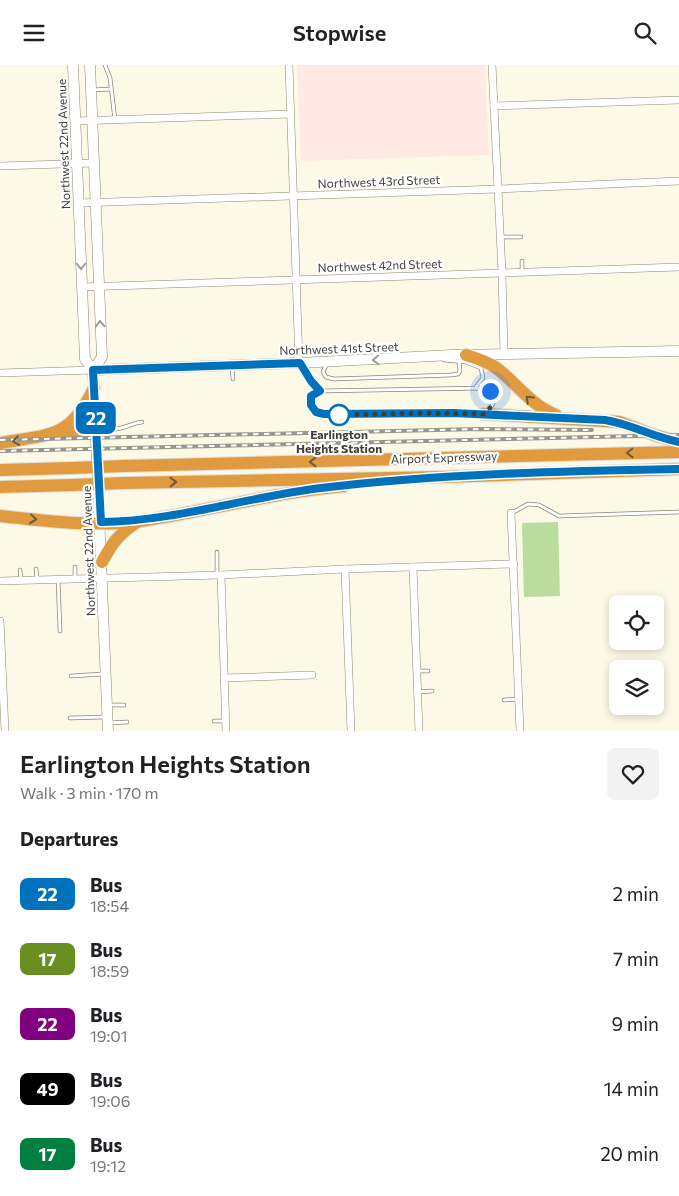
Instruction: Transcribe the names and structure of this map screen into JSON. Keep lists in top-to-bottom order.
{
  "streets": {
    "highway": ["Airport Expressway"],
    "main road": ["Northwest 22nd Avenue", "Northwest 41st Street"],
    "street": ["Northwest 43rd Street", "Northwest 42nd Street"]
  },
  "crossings": [
    ["Northwest 22nd Avenue", "Northwest 43rd Street"],
    ["Northwest 22nd Avenue", "Northwest 42nd Street"],
    ["Northwest 22nd Avenue", "Northwest 41st Street"]
  ],
  "places": ["Earlington Heights Station"],
  "lines": ["bus line 22"],
  "page": {
    "header": "Stopwise",
    "on_map": "22",
    "heading": [
      ["Earlington Heights Station", "Walk · 3 min · 170 m"],
      "Departures"
    ],
    "list": [
      {
        "mark": "22",
        "name": "Bus",
        "note": "18:54",
        "value": "2 min"
      },
      {
        "mark": "17",
        "name": "Bus",
        "note": "18:59",
        "value": "7 min"
      },
      {
        "mark": "22",
        "name": "Bus",
        "note": "19:01",
        "value": "9 min"
      },
      {
        "mark": "49",
        "name": "Bus",
        "note": "19:06",
        "value": "14 min"
      },
      {
        "mark": "17",
        "name": "Bus",
        "note": "19:12",
        "value": "20 min"
      }
    ]
  }
}
